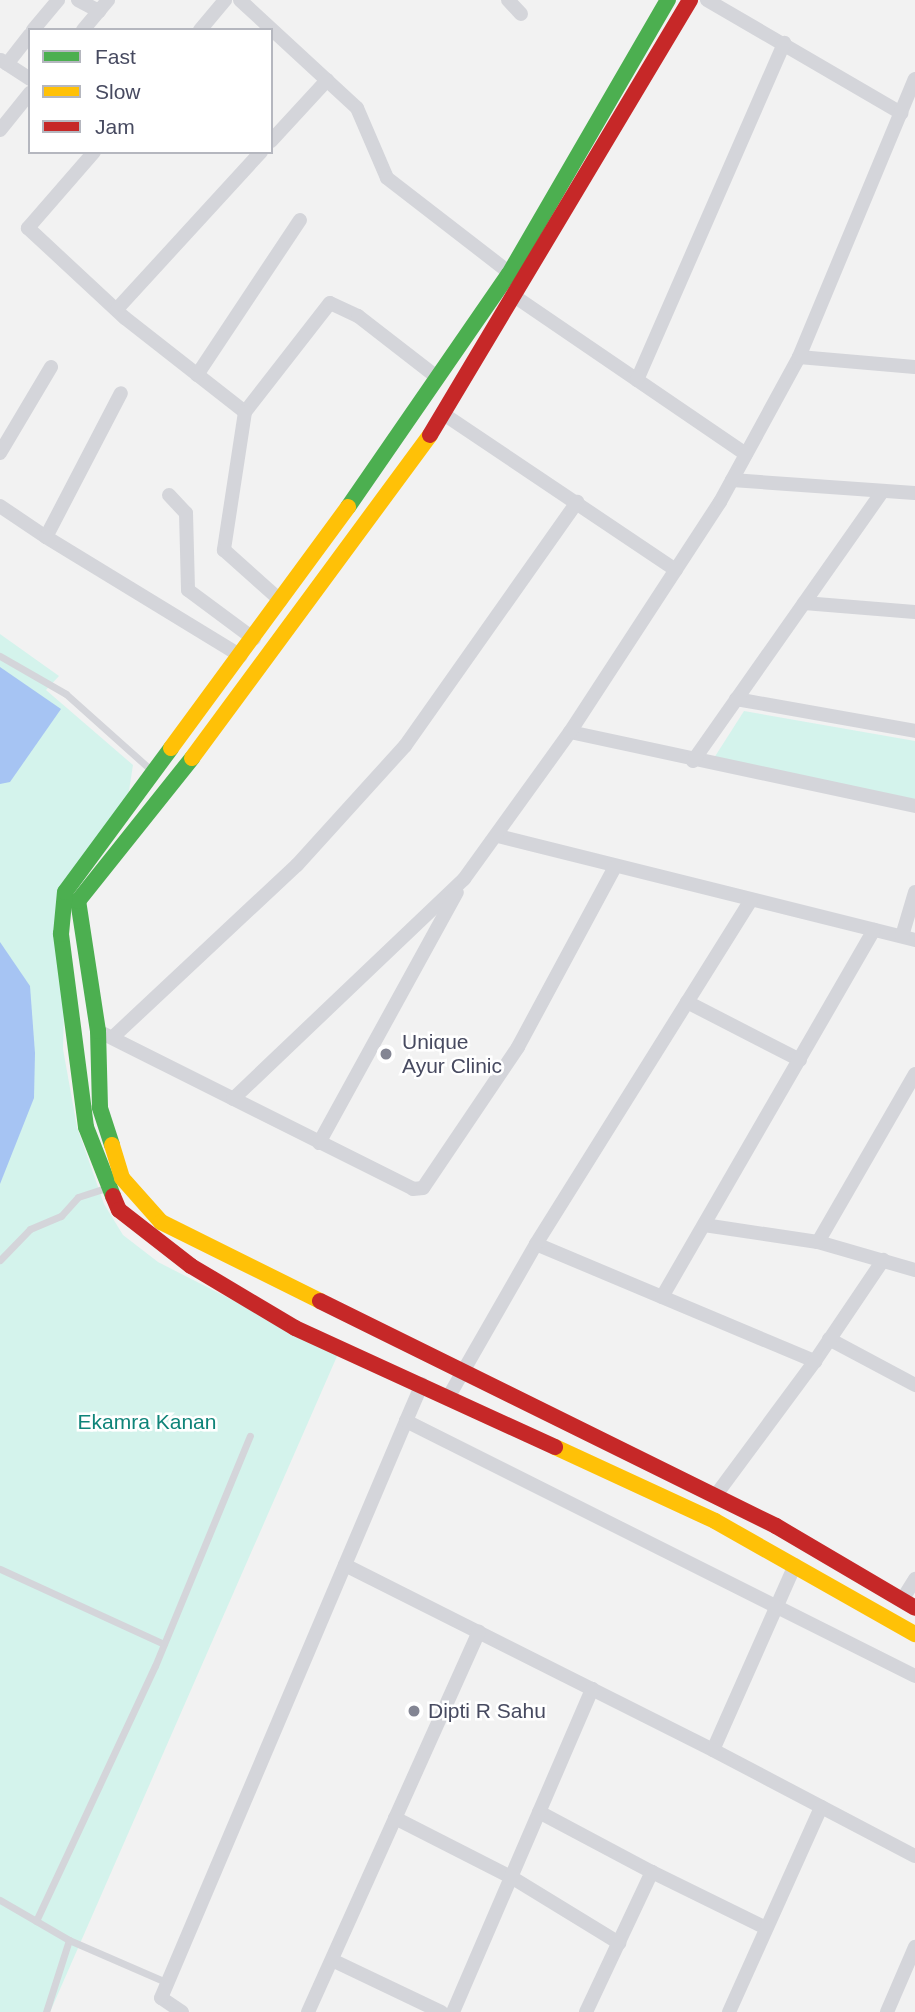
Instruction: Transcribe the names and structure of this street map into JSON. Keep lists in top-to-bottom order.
{
  "parks": ["Ekamra Kanan"],
  "places": ["Unique Ayur Clinic", "Dipti R Sahu"],
  "legend": ["Fast", "Slow", "Jam"]
}
